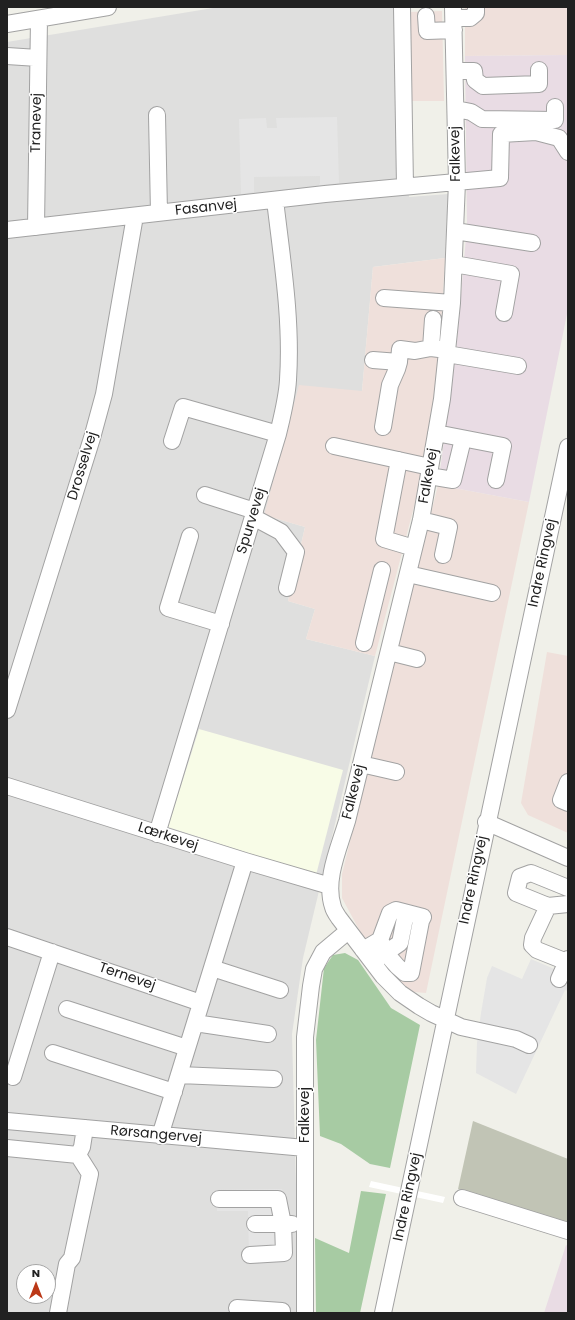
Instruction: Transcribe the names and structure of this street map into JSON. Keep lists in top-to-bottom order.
{
  "streets": {
    "street": [
      "Tranevej",
      "Falkevej",
      "Fasanvej",
      "Drosselvej",
      "Spurvevej",
      "Indre Ringvej",
      "Lærkevej",
      "Ternevej",
      "Rørsangervej"
    ]
  },
  "crossings": [
    ["Tranevej", "Fasanvej"],
    ["Falkevej", "Fasanvej"],
    ["Falkevej", "Indre Ringvej"],
    ["Falkevej", "Lærkevej"],
    ["Falkevej", "Rørsangervej"],
    ["Fasanvej", "Drosselvej"],
    ["Fasanvej", "Spurvevej"],
    ["Spurvevej", "Lærkevej"]
  ],
  "north": "top"
}
